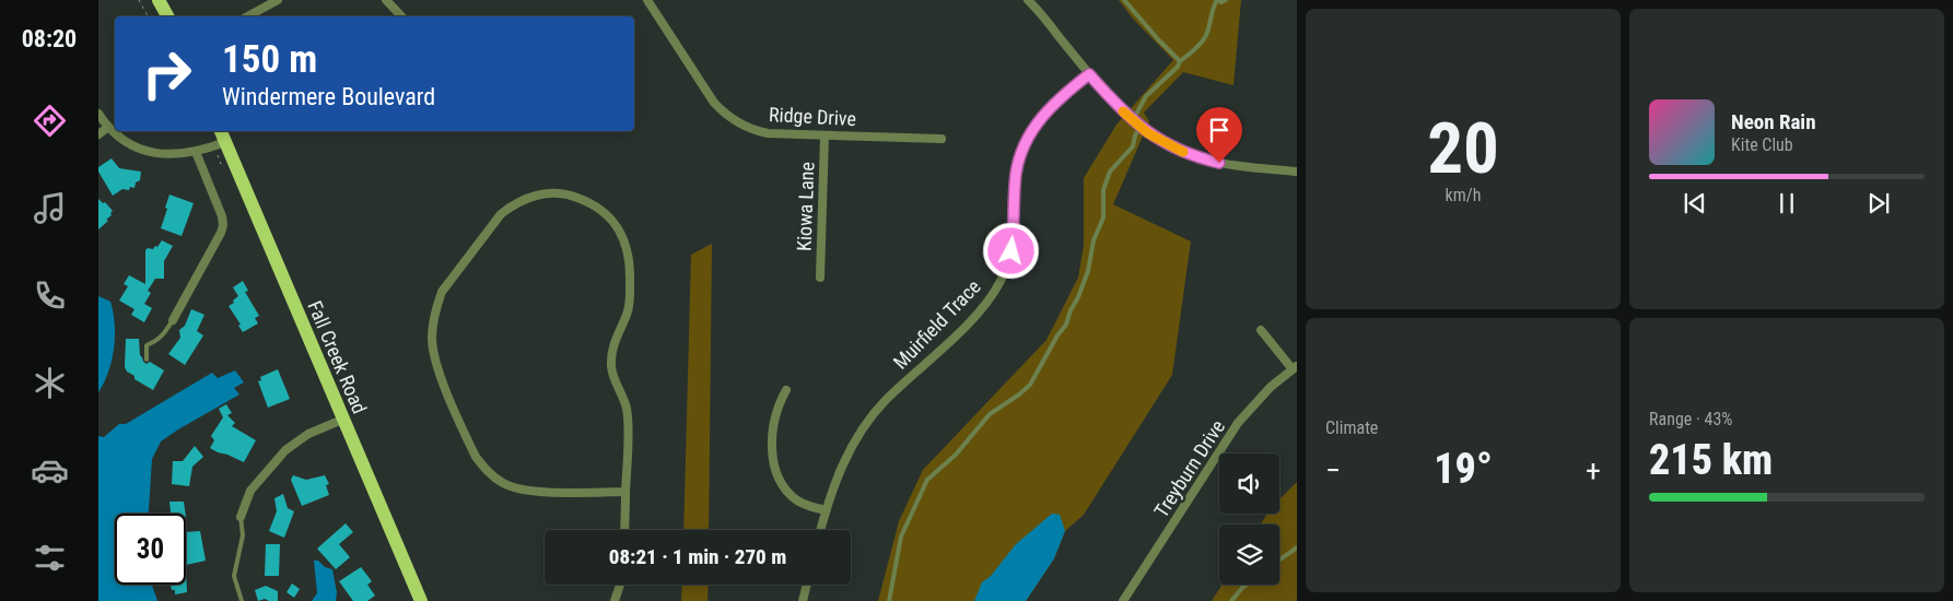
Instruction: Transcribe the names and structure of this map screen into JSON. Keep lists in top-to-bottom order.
{
  "streets": {
    "main road": ["Fall Creek Road"],
    "street": [
      "Ridge Drive",
      "Kiowa Lane",
      "Muirfield Trace",
      "Treyburn Drive"
    ]
  },
  "crossings": [
    ["Ridge Drive", "Kiowa Lane"]
  ],
  "page": {
    "tabs": "08:20",
    "tile": [
      ["20", "km/h"],
      "Climate",
      ["Range · 43%", "215 km"]
    ],
    "turn": ["150 m", "Windermere Boulevard"],
    "song": ["Neon Rain", "Kite Club"],
    "heat": ["−", "19°", "+"],
    "limit": "30",
    "trip": "08:21 · 1 min · 270 m"
  }
}
